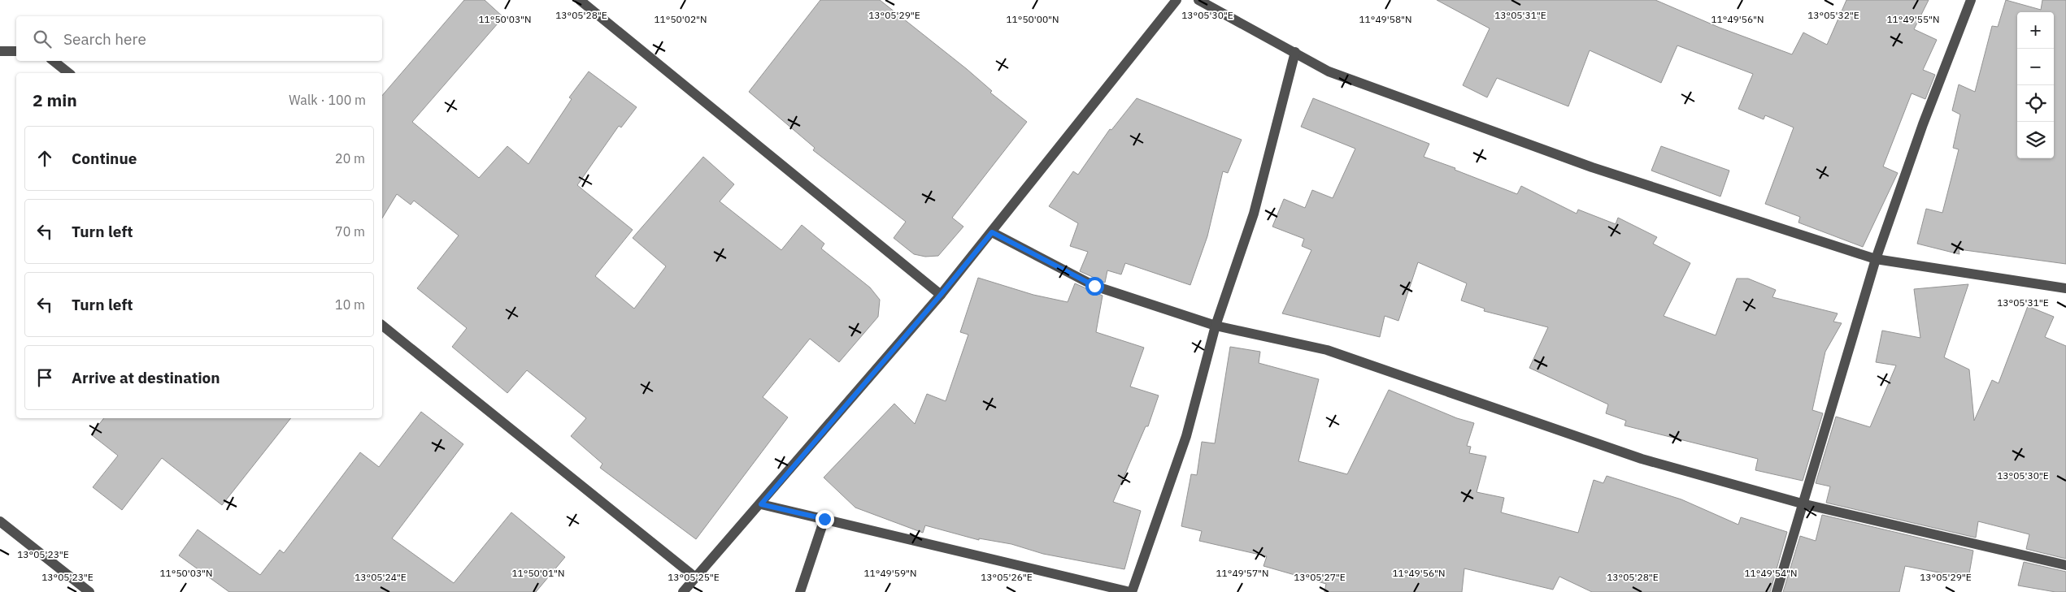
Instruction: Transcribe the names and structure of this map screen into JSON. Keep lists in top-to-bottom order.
{
  "page": {
    "map_buttons": ["+", "−"],
    "search": "Search here",
    "heading": ["2 min", "Walk · 100 m"],
    "list": [
      ["Continue", "20 m"],
      ["Turn left", "70 m"],
      ["Turn left", "10 m"],
      "Arrive at destination"
    ]
  },
  "coordinates": [
    "13°05'28\"E",
    "13°05'29\"E",
    "13°05'30\"E",
    "13°05'31\"E",
    "13°05'32\"E",
    "11°50'00\"N",
    "11°49'56\"N",
    "11°50'03\"N",
    "11°50'02\"N",
    "11°49'58\"N",
    "11°49'55\"N",
    "13°05'23\"E",
    "11°50'01\"N",
    "11°49'59\"N",
    "11°49'57\"N",
    "11°49'54\"N",
    "13°05'24\"E",
    "13°05'25\"E",
    "13°05'26\"E",
    "13°05'27\"E"
  ]
}
